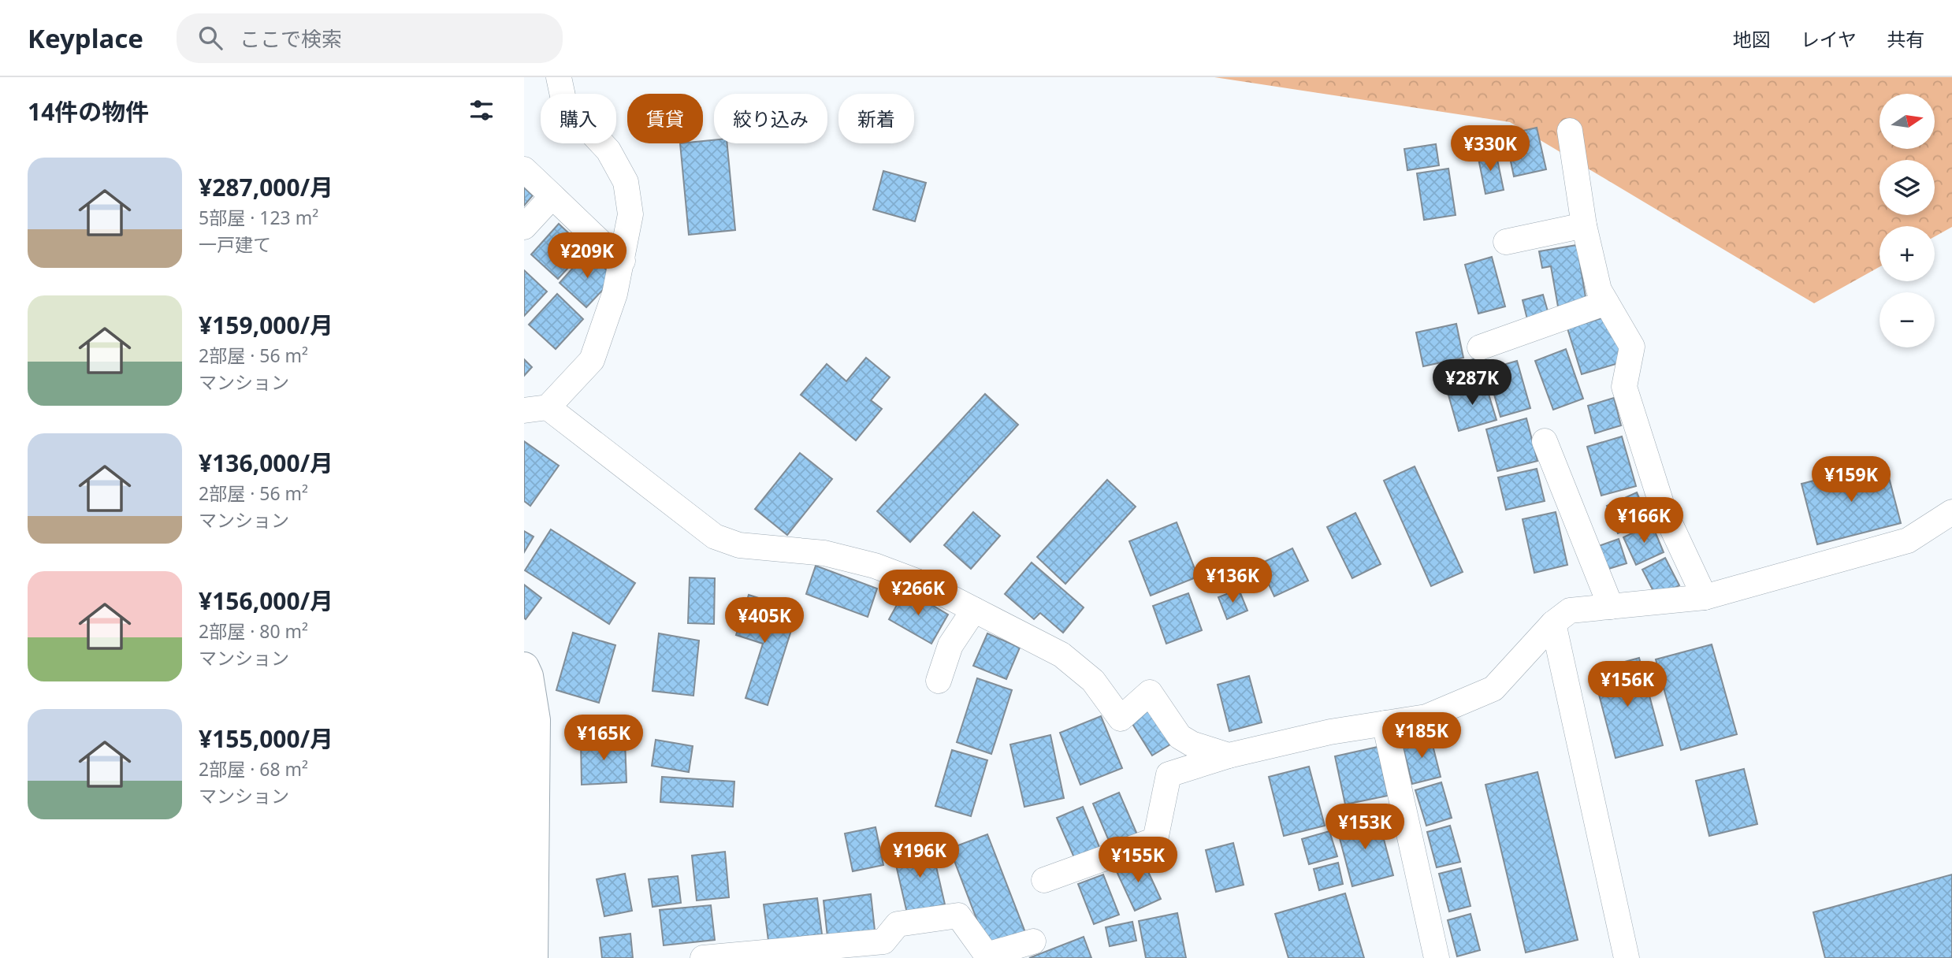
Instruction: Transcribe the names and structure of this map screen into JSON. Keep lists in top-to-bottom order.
{
  "north": "right",
  "page": {
    "header": "Keyplace",
    "search": "ここで検索",
    "nav": ["地図", "レイヤ", "共有"],
    "heading": "14件の物件",
    "map_buttons": ["+", "−"],
    "chip": [
      "購入",
      "賃貸",
      "絞り込み",
      "新着"
    ],
    "price": [
      "¥330K",
      "¥209K",
      "¥287K",
      "¥159K",
      "¥166K",
      "¥136K",
      "¥266K",
      "¥405K",
      "¥156K",
      "¥185K",
      "¥165K",
      "¥153K",
      "¥196K",
      "¥155K"
    ],
    "list": [
      {
        "name": "¥287,000/月",
        "note": "5部屋 · 123 m² · 一戸建て"
      },
      {
        "name": "¥159,000/月",
        "note": "2部屋 · 56 m² · マンション"
      },
      {
        "name": "¥136,000/月",
        "note": "2部屋 · 56 m² · マンション"
      },
      {
        "name": "¥156,000/月",
        "note": "2部屋 · 80 m² · マンション"
      },
      {
        "name": "¥155,000/月",
        "note": "2部屋 · 68 m² · マンション"
      }
    ]
  }
}
